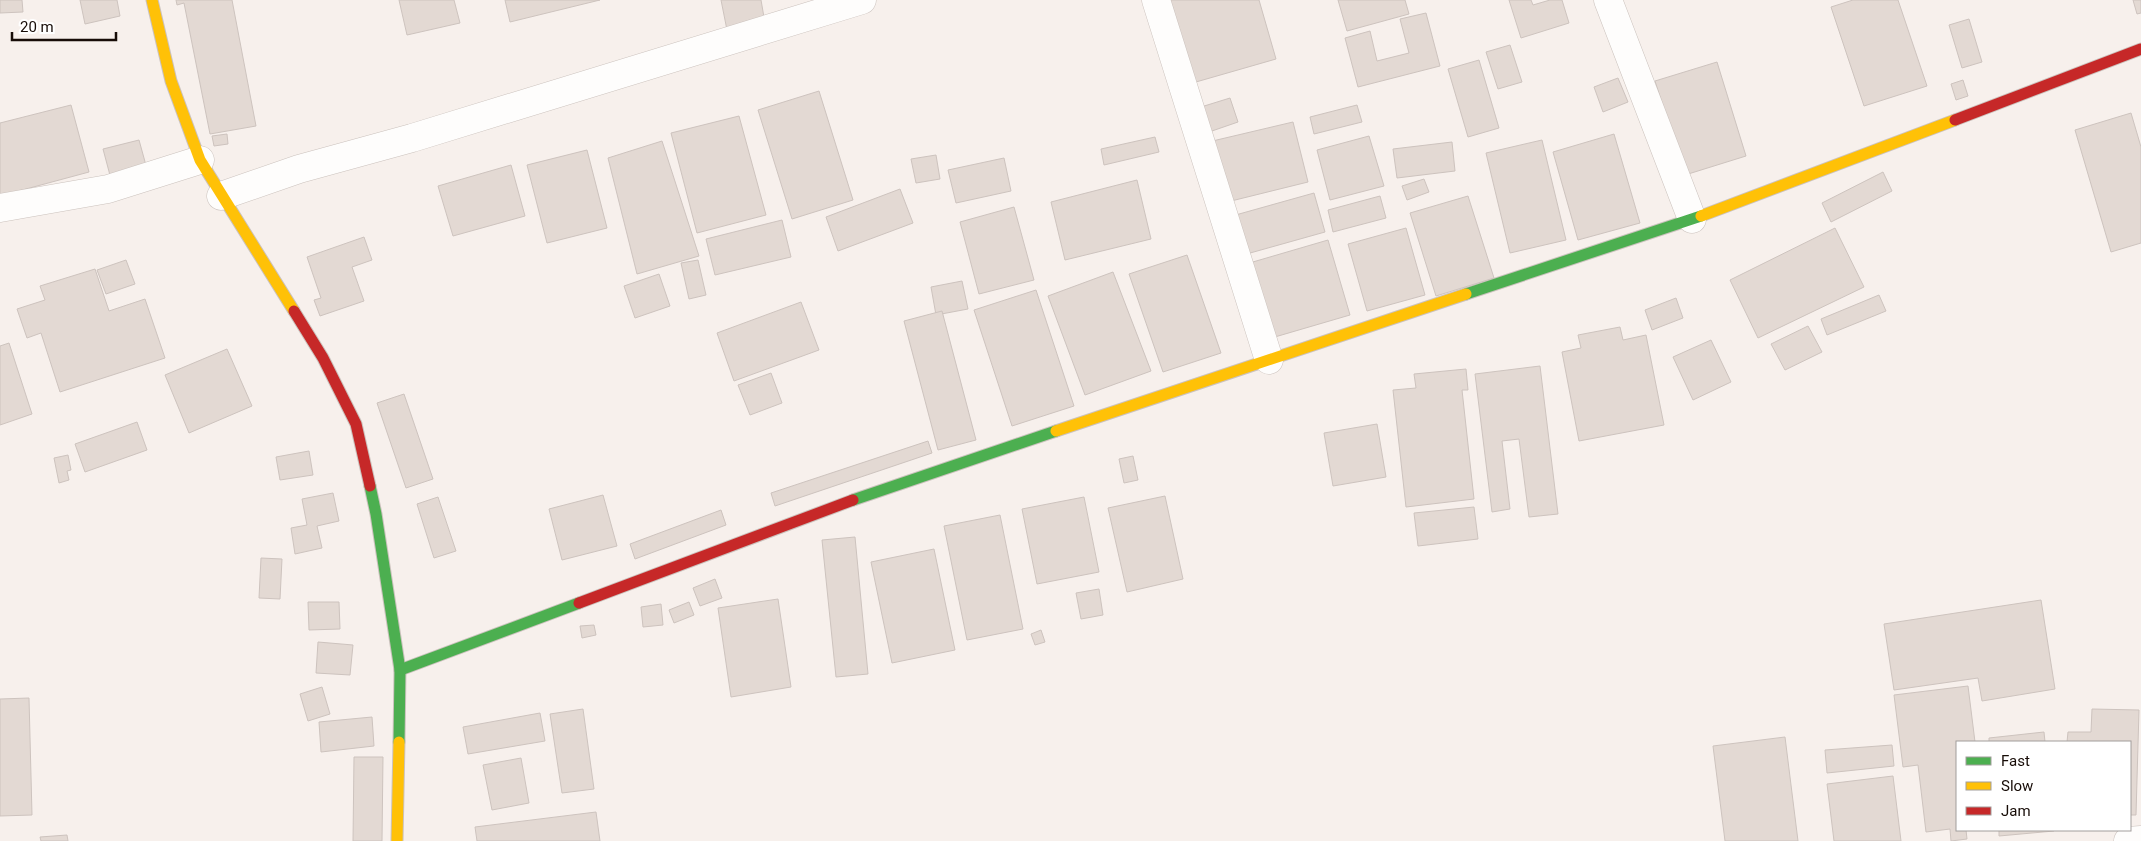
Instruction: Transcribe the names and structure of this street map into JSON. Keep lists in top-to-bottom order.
{
  "legend": ["Fast", "Slow", "Jam"],
  "scale_bar": "20 m"
}
